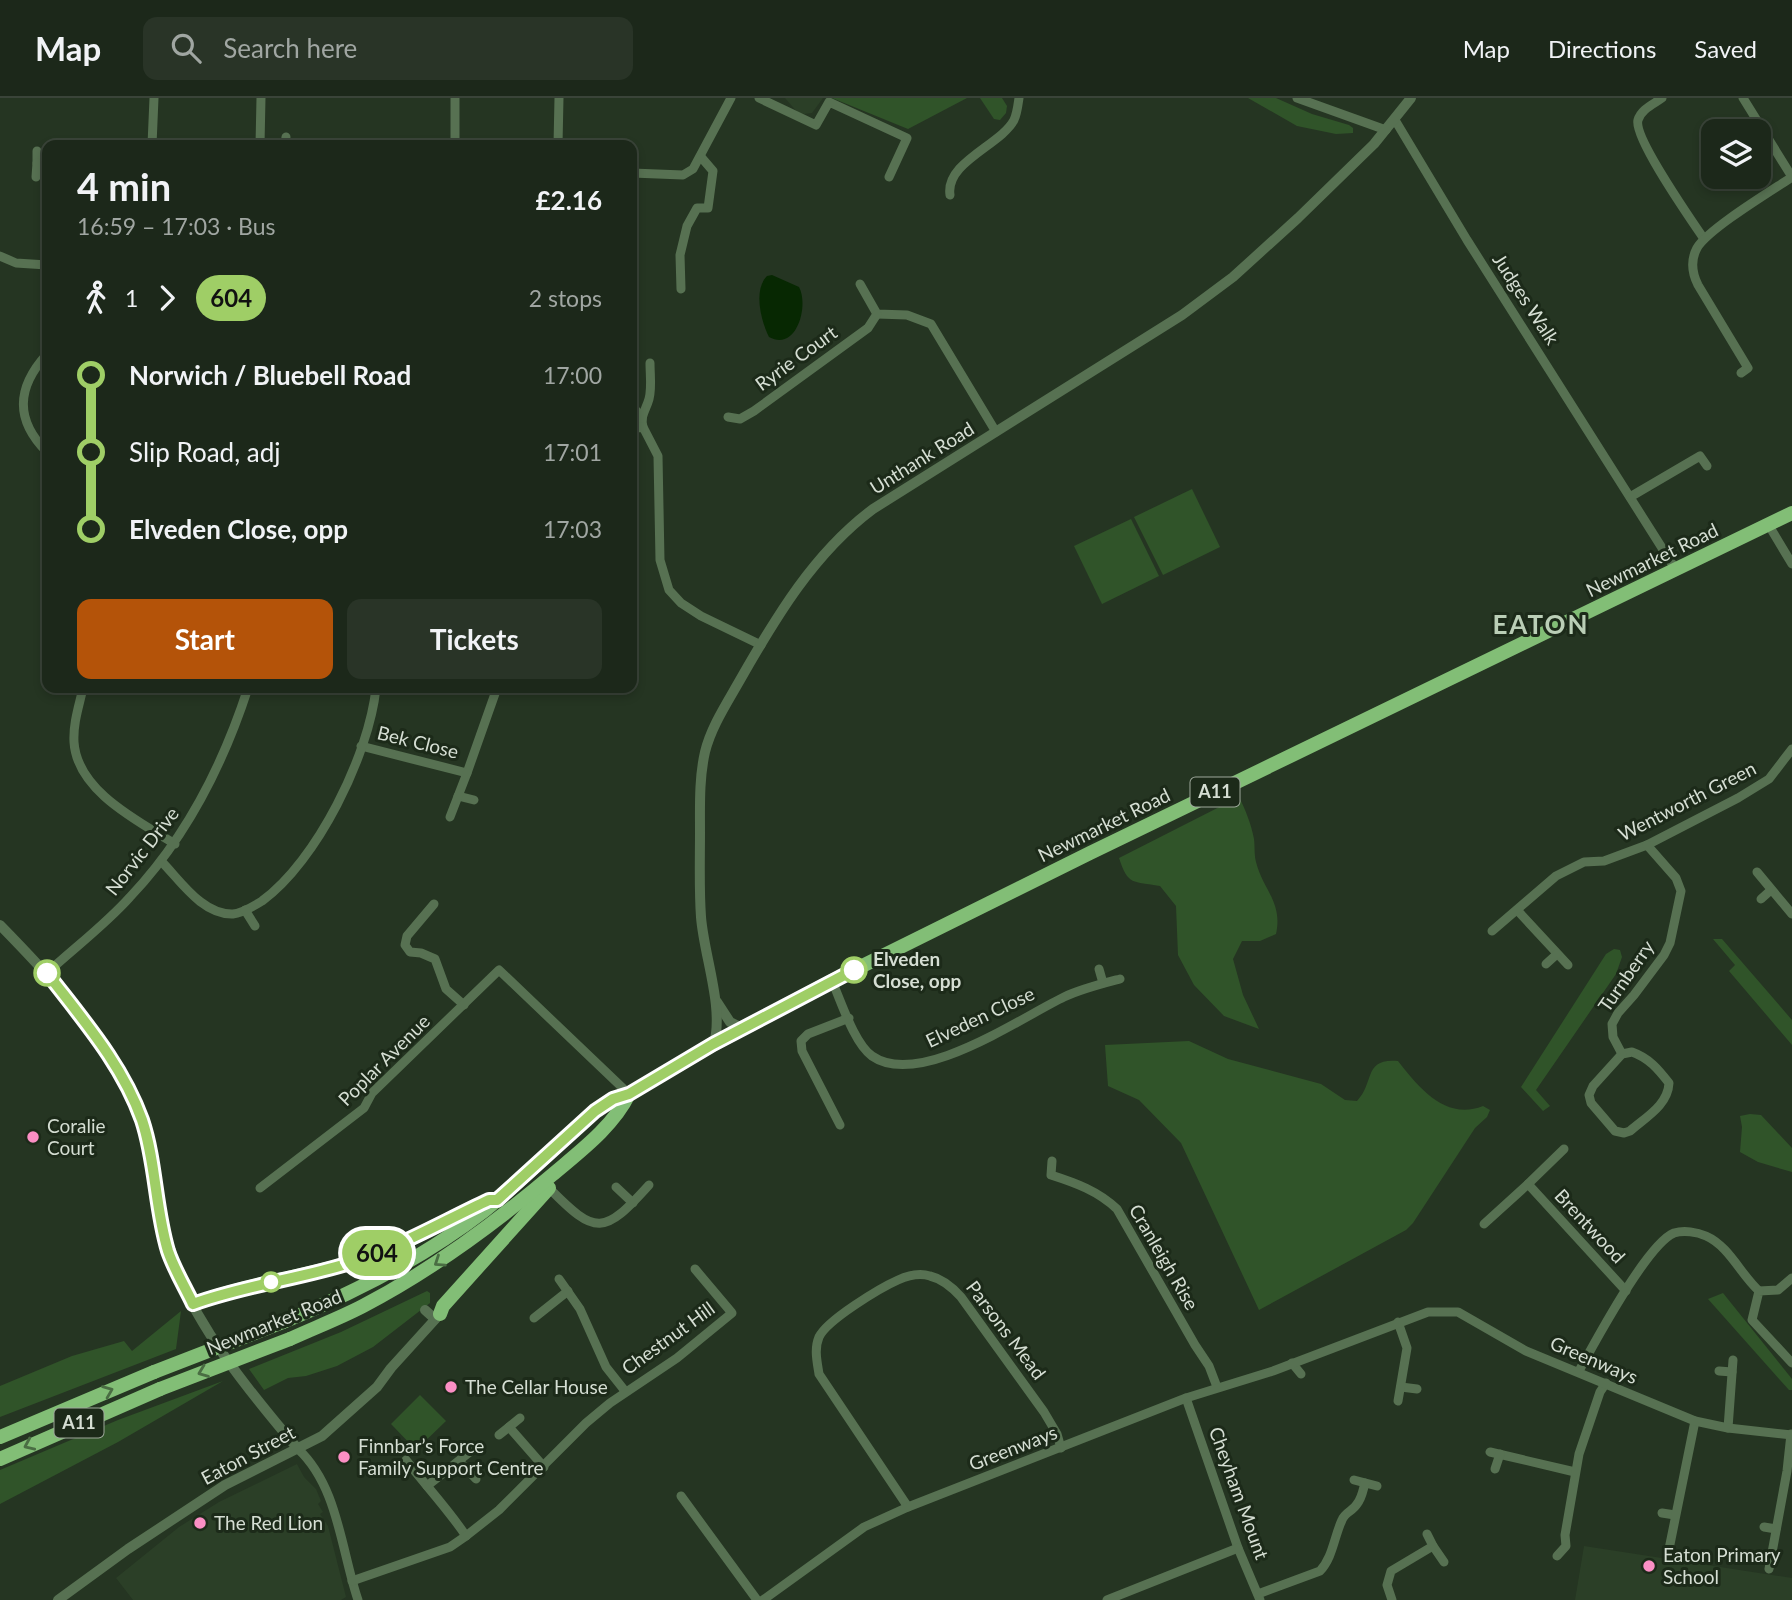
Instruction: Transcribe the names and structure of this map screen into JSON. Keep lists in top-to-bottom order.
{
  "streets": {
    "highway": ["Newmarket Road", "A11"],
    "street": [
      "Judges Walk",
      "Ryrie Court",
      "Unthank Road",
      "Bek Close",
      "Wentworth Green",
      "Norvic Drive",
      "Turnberry",
      "Elveden Close",
      "Poplar Avenue",
      "Brentwood",
      "Cranleigh Rise",
      "Parsons Mead",
      "Chestnut Hill",
      "Greenways",
      "Eaton Street",
      "Cheyham Mount"
    ]
  },
  "crossings": [
    ["Judges Walk", "Unthank Road"],
    ["Judges Walk", "Newmarket Road"],
    ["Unthank Road", "Newmarket Road"],
    ["Newmarket Road", "A11"],
    ["Newmarket Road", "Elveden Close"],
    ["Newmarket Road", "Poplar Avenue"],
    ["Wentworth Green", "Turnberry"],
    ["Brentwood", "Greenways"],
    ["Cranleigh Rise", "Greenways"],
    ["Parsons Mead", "Greenways"],
    ["Greenways", "Cheyham Mount"]
  ],
  "districts": ["EATON"],
  "places": [
    "Elveden Close, opp",
    "Coralie Court",
    "The Cellar House",
    "Finnbar’s Force Family Support Centre",
    "The Red Lion",
    "Eaton Primary School"
  ],
  "lines": ["bus line 604"],
  "page": {
    "header": "Map",
    "search": "Search here",
    "nav": ["Map", "Directions", "Saved"],
    "on_map": "604",
    "heading": ["4 min", "16:59 – 17:03 · Bus", "£2.16"],
    "legs": ["1", "604", "2 stops"],
    "list": [
      {
        "name": "Norwich / Bluebell Road",
        "value": "17:00"
      },
      {
        "name": "Slip Road, adj",
        "value": "17:01"
      },
      {
        "name": "Elveden Close, opp",
        "value": "17:03"
      }
    ],
    "buttons": ["Start", "Tickets"]
  }
}
